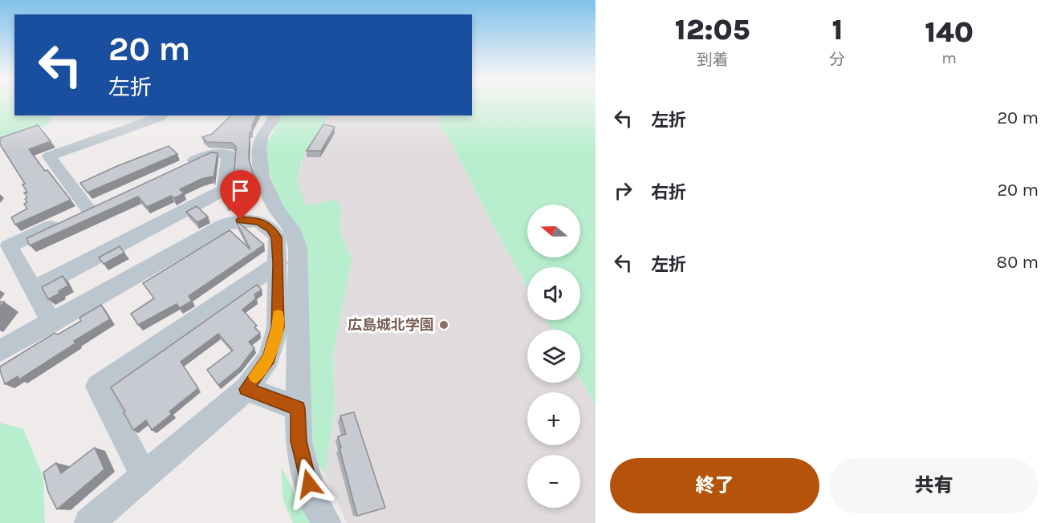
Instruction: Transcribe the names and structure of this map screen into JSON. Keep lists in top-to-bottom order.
{
  "places": ["広島城北学園"],
  "north": "left",
  "page": {
    "eta": [
      "12:05",
      "到着",
      "1",
      "分",
      "140",
      "m"
    ],
    "turn": ["20 m", "左折"],
    "list": [
      {
        "name": "左折",
        "value": "20 m"
      },
      {
        "name": "右折",
        "value": "20 m"
      },
      {
        "name": "左折",
        "value": "80 m"
      }
    ],
    "map_buttons": ["+", "−"],
    "buttons": ["終了", "共有"]
  }
}
